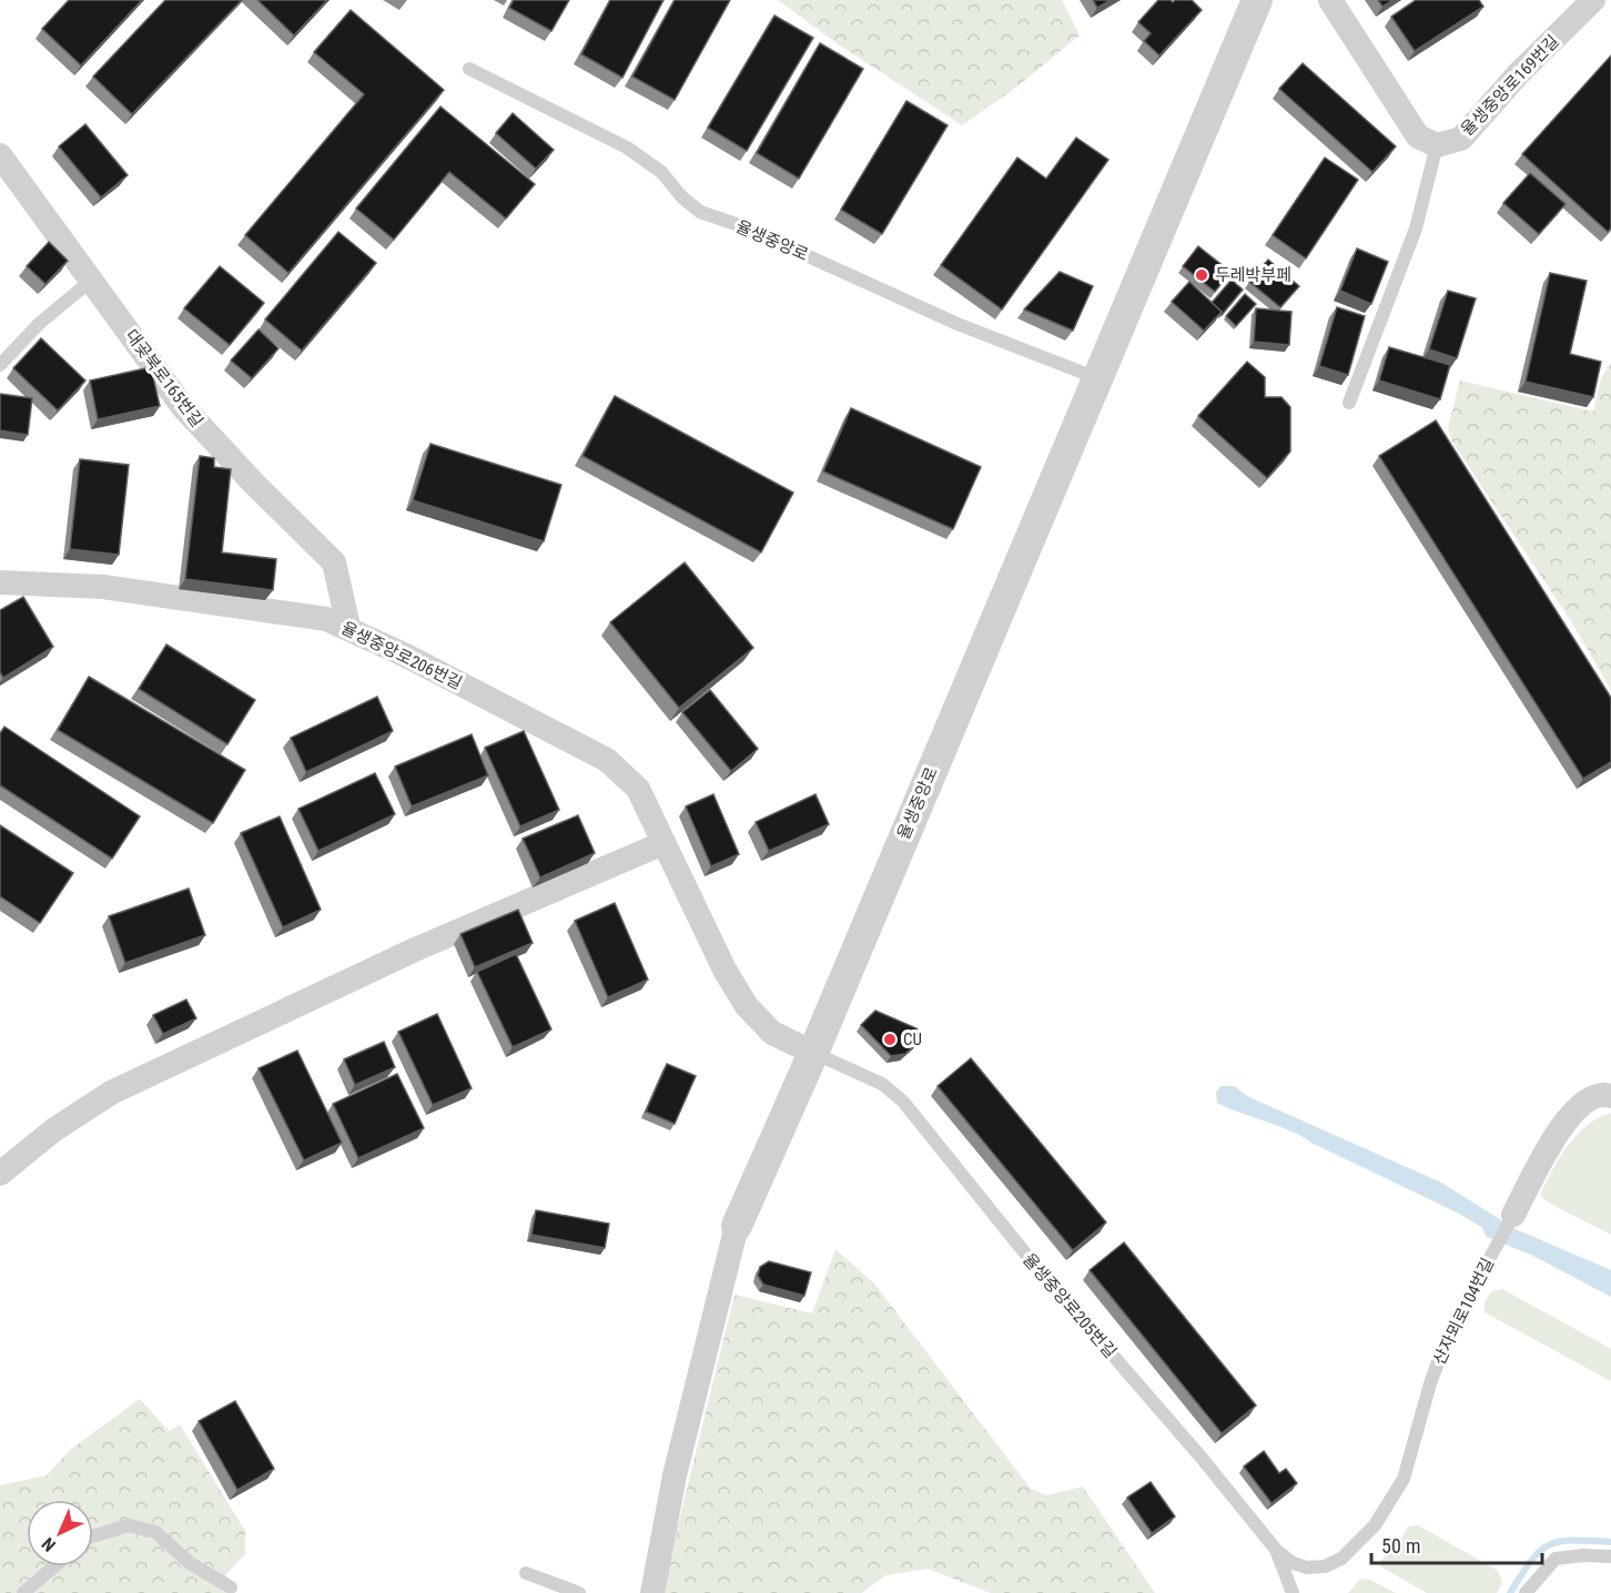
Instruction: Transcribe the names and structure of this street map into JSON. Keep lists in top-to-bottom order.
{
  "streets": {
    "street": [
      "율생중앙로169번길",
      "율생중앙로",
      "대곶북로165번길",
      "율생중앙로206번길",
      "산자뫼로104번길"
    ],
    "lane": ["율생중앙로205번길"]
  },
  "crossings": [
    ["율생중앙로", "율생중앙로206번길"],
    ["율생중앙로", "율생중앙로205번길"],
    ["대곶북로165번길", "율생중앙로206번길"],
    ["율생중앙로206번길", "율생중앙로205번길"],
    ["율생중앙로205번길", "산자뫼로104번길"]
  ],
  "places": ["두레박부페", "CU"],
  "scale_bar": "50 m",
  "north": "bottom left"
}
